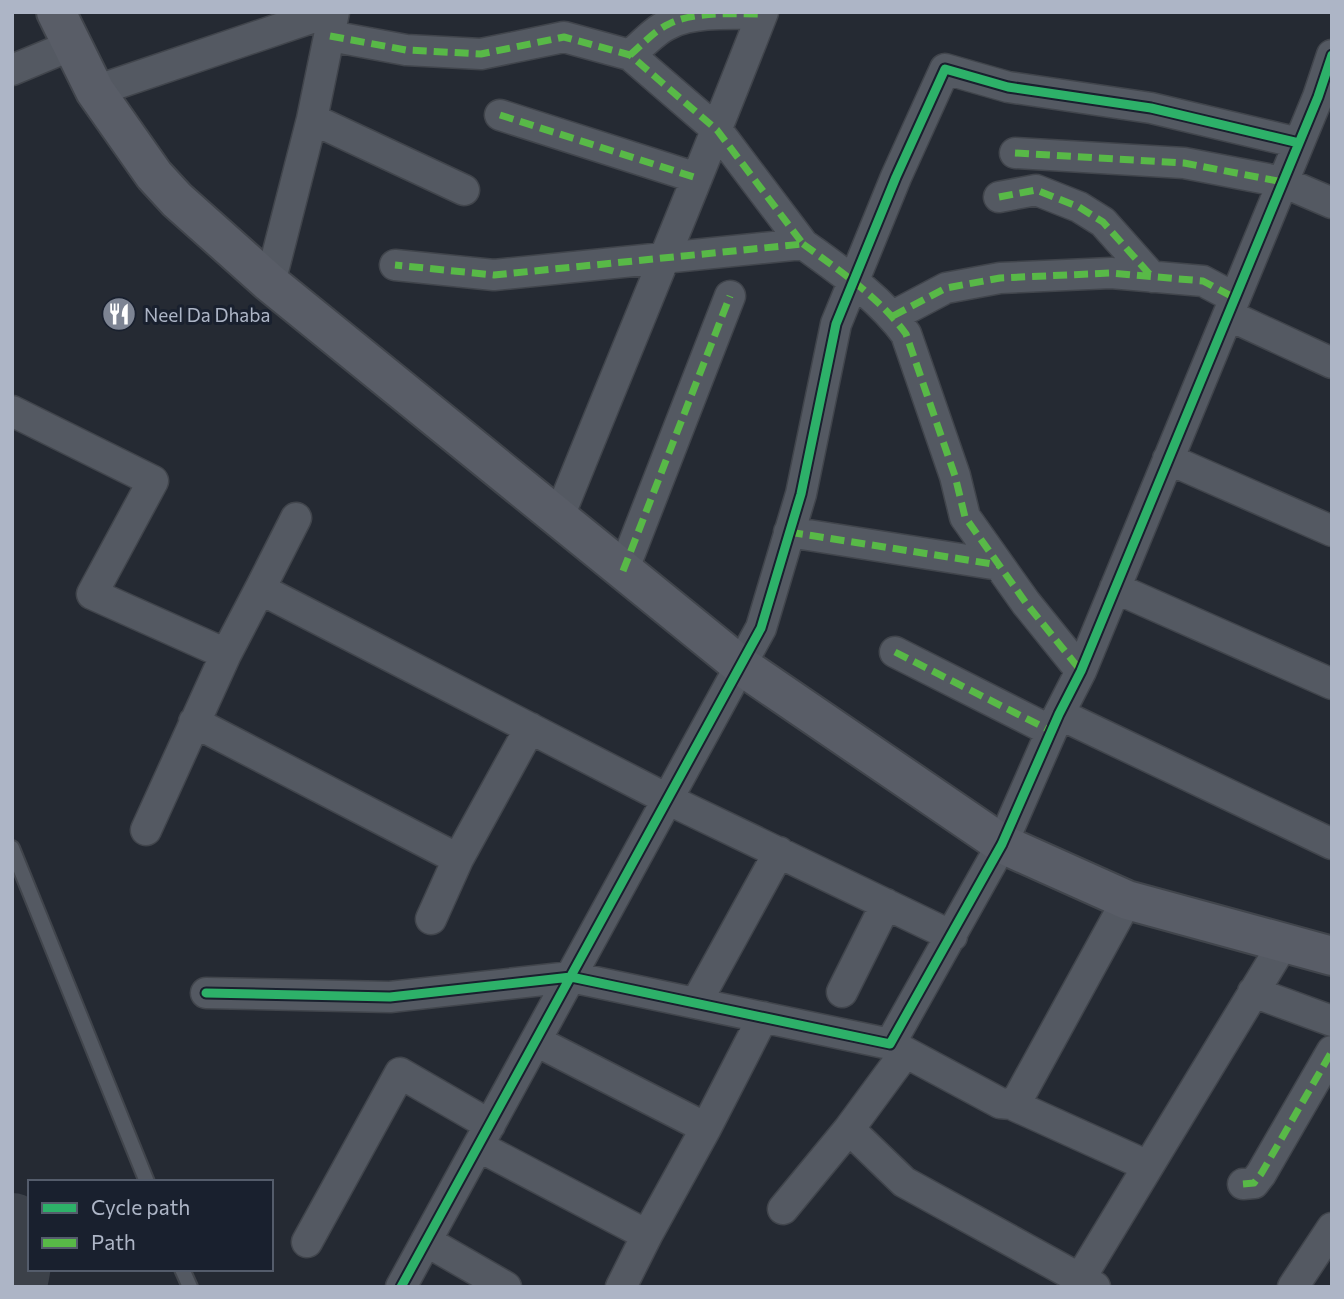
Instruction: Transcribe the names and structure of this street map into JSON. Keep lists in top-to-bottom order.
{
  "places": {
    "restaurant": ["Neel Da Dhaba"]
  },
  "legend": ["Cycle path", "Path"]
}
